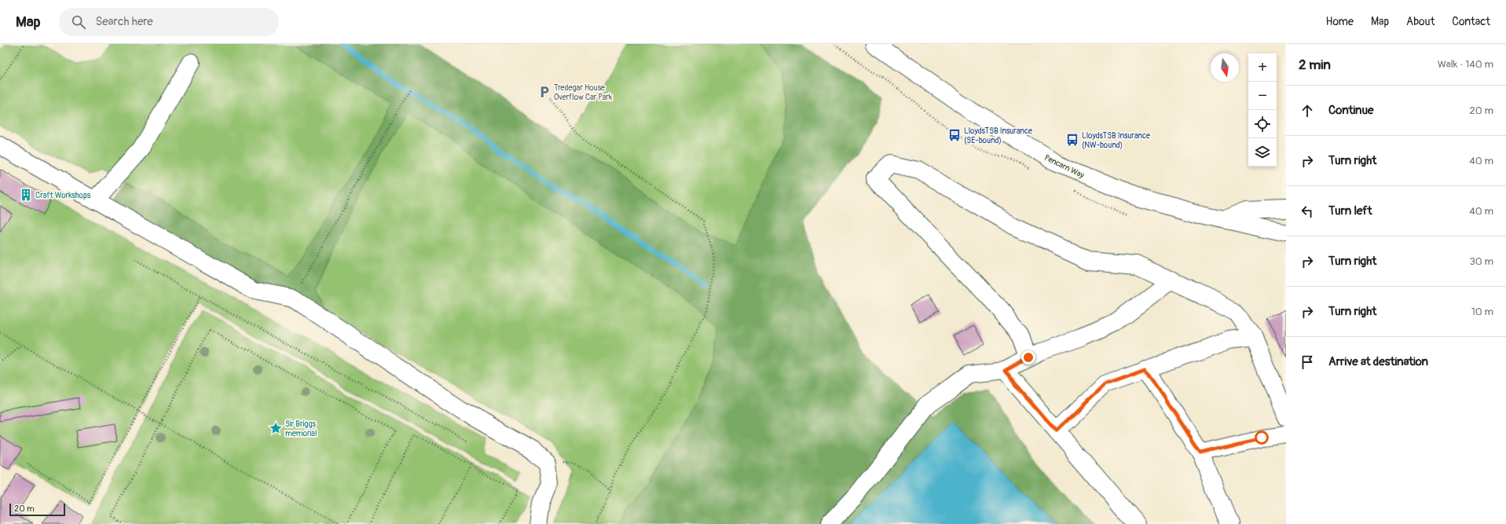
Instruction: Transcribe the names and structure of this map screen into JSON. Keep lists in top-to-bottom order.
{
  "streets": {
    "street": ["Pencarn Way"]
  },
  "places": {
    "parking": ["Tredegar House Overflow Car Park"],
    "bus stop": ["LloydsTSB Insurance (SE-bound)", "LloydsTSB Insurance (NW-bound)"],
    "building": ["Craft Workshops"],
    "place": ["Sir Briggs memorial"]
  },
  "scale_bar": "20 m",
  "north": "bottom",
  "page": {
    "header": "Map",
    "search": "Search here",
    "nav": [
      "Home",
      "Map",
      "About",
      "Contact"
    ],
    "heading": ["2 min", "Walk · 140 m"],
    "map_buttons": ["+", "−"],
    "list": [
      ["Continue", "20 m"],
      ["Turn right", "40 m"],
      ["Turn left", "40 m"],
      ["Turn right", "30 m"],
      ["Turn right", "10 m"],
      "Arrive at destination"
    ],
    "scale": "20 m"
  }
}
